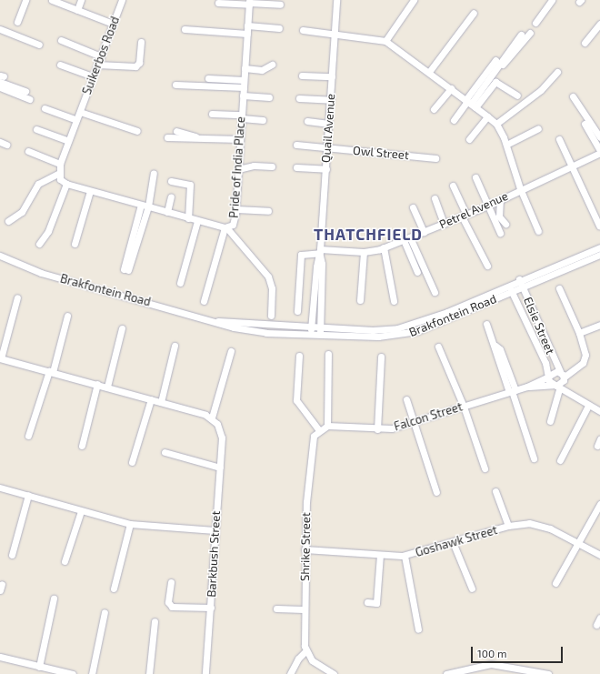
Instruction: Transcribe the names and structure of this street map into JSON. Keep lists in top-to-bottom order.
{
  "streets": {
    "street": [
      "Suikerbos Road",
      "Quail Avenue",
      "Owl Street",
      "Pride of India Place",
      "Petrel Avenue",
      "Brakfontein Road",
      "Elsie Street",
      "Falcon Street",
      "Goshawk Street",
      "Shrike Street",
      "Barkbush Street"
    ]
  },
  "crossings": [
    ["Quail Avenue", "Owl Street"],
    ["Quail Avenue", "Petrel Avenue"],
    ["Quail Avenue", "Brakfontein Road"],
    ["Brakfontein Road", "Elsie Street"],
    ["Elsie Street", "Falcon Street"],
    ["Goshawk Street", "Shrike Street"]
  ],
  "districts": ["THATCHFIELD"],
  "scale_bar": "100 m"
}
